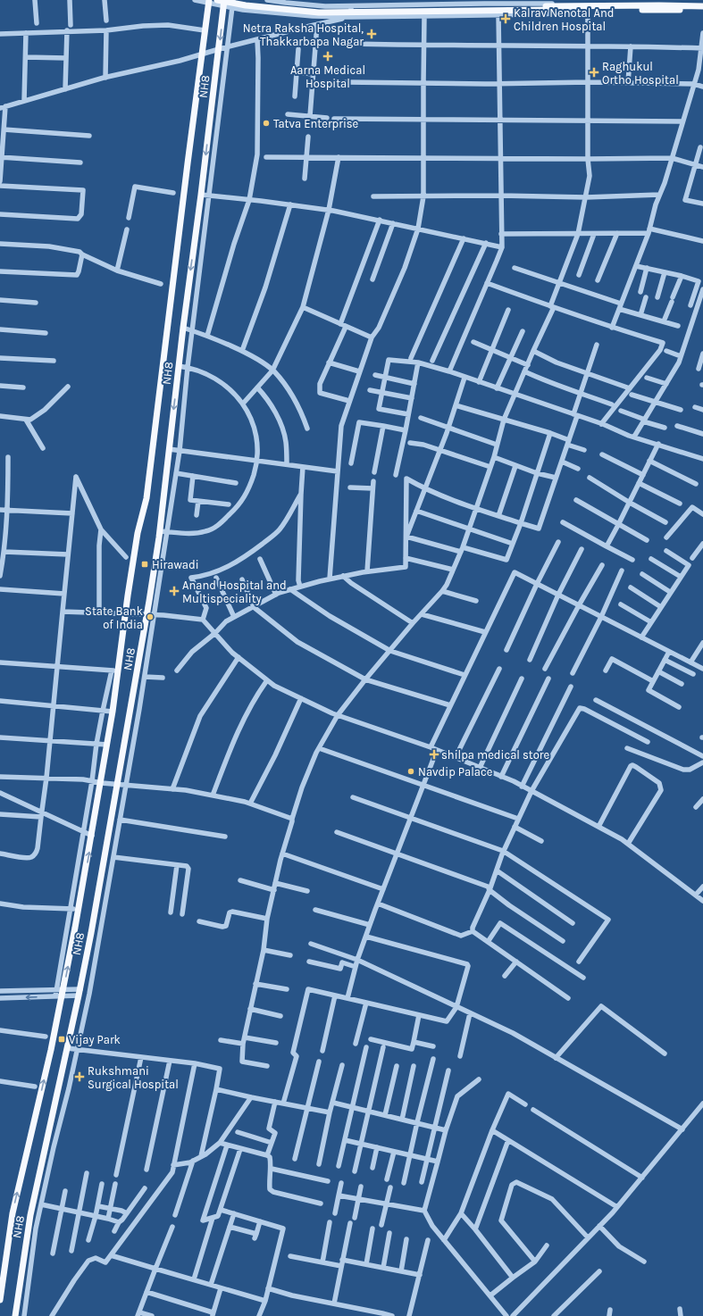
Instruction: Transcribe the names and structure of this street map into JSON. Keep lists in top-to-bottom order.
{
  "streets": {
    "main road": ["NH8"]
  },
  "places": {
    "health": [
      "Kalrav Nenotal And Children Hospital",
      "Netra Raksha Hospital, Thakkarbapa Nagar",
      "Aarna Medical Hospital",
      "Raghukul Ortho Hospital",
      "Anand Hospital and Multispeciality",
      "shilpa medical store",
      "Rukshmani Surgical Hospital"
    ],
    "other": ["Tatva Enterprise", "State Bank of India", "Navdip Palace"],
    "transit": ["Hirawadi", "Vijay Park"]
  }
}
